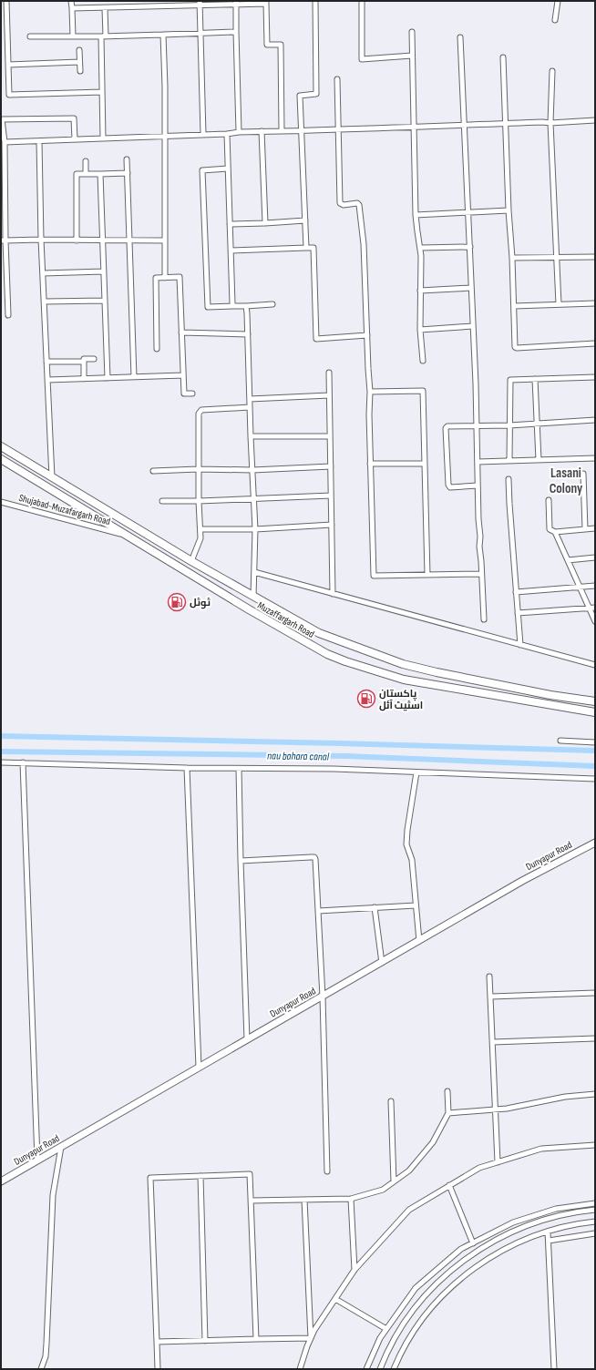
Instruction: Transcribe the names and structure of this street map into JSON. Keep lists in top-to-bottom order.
{
  "streets": {
    "main road": ["Muzaffargarh Road", "Dunyapur Road"],
    "street": ["Shujabad-Muzafargarh Road"]
  },
  "crossings": [
    ["Shujabad-Muzafargarh Road", "Muzaffargarh Road"]
  ],
  "districts": ["Lasani Colony"],
  "water": ["nau bahara canal"],
  "places": {
    "fuel station": ["ٹوٹل", "پاکستان اسٹیٹ آئل"]
  }
}
